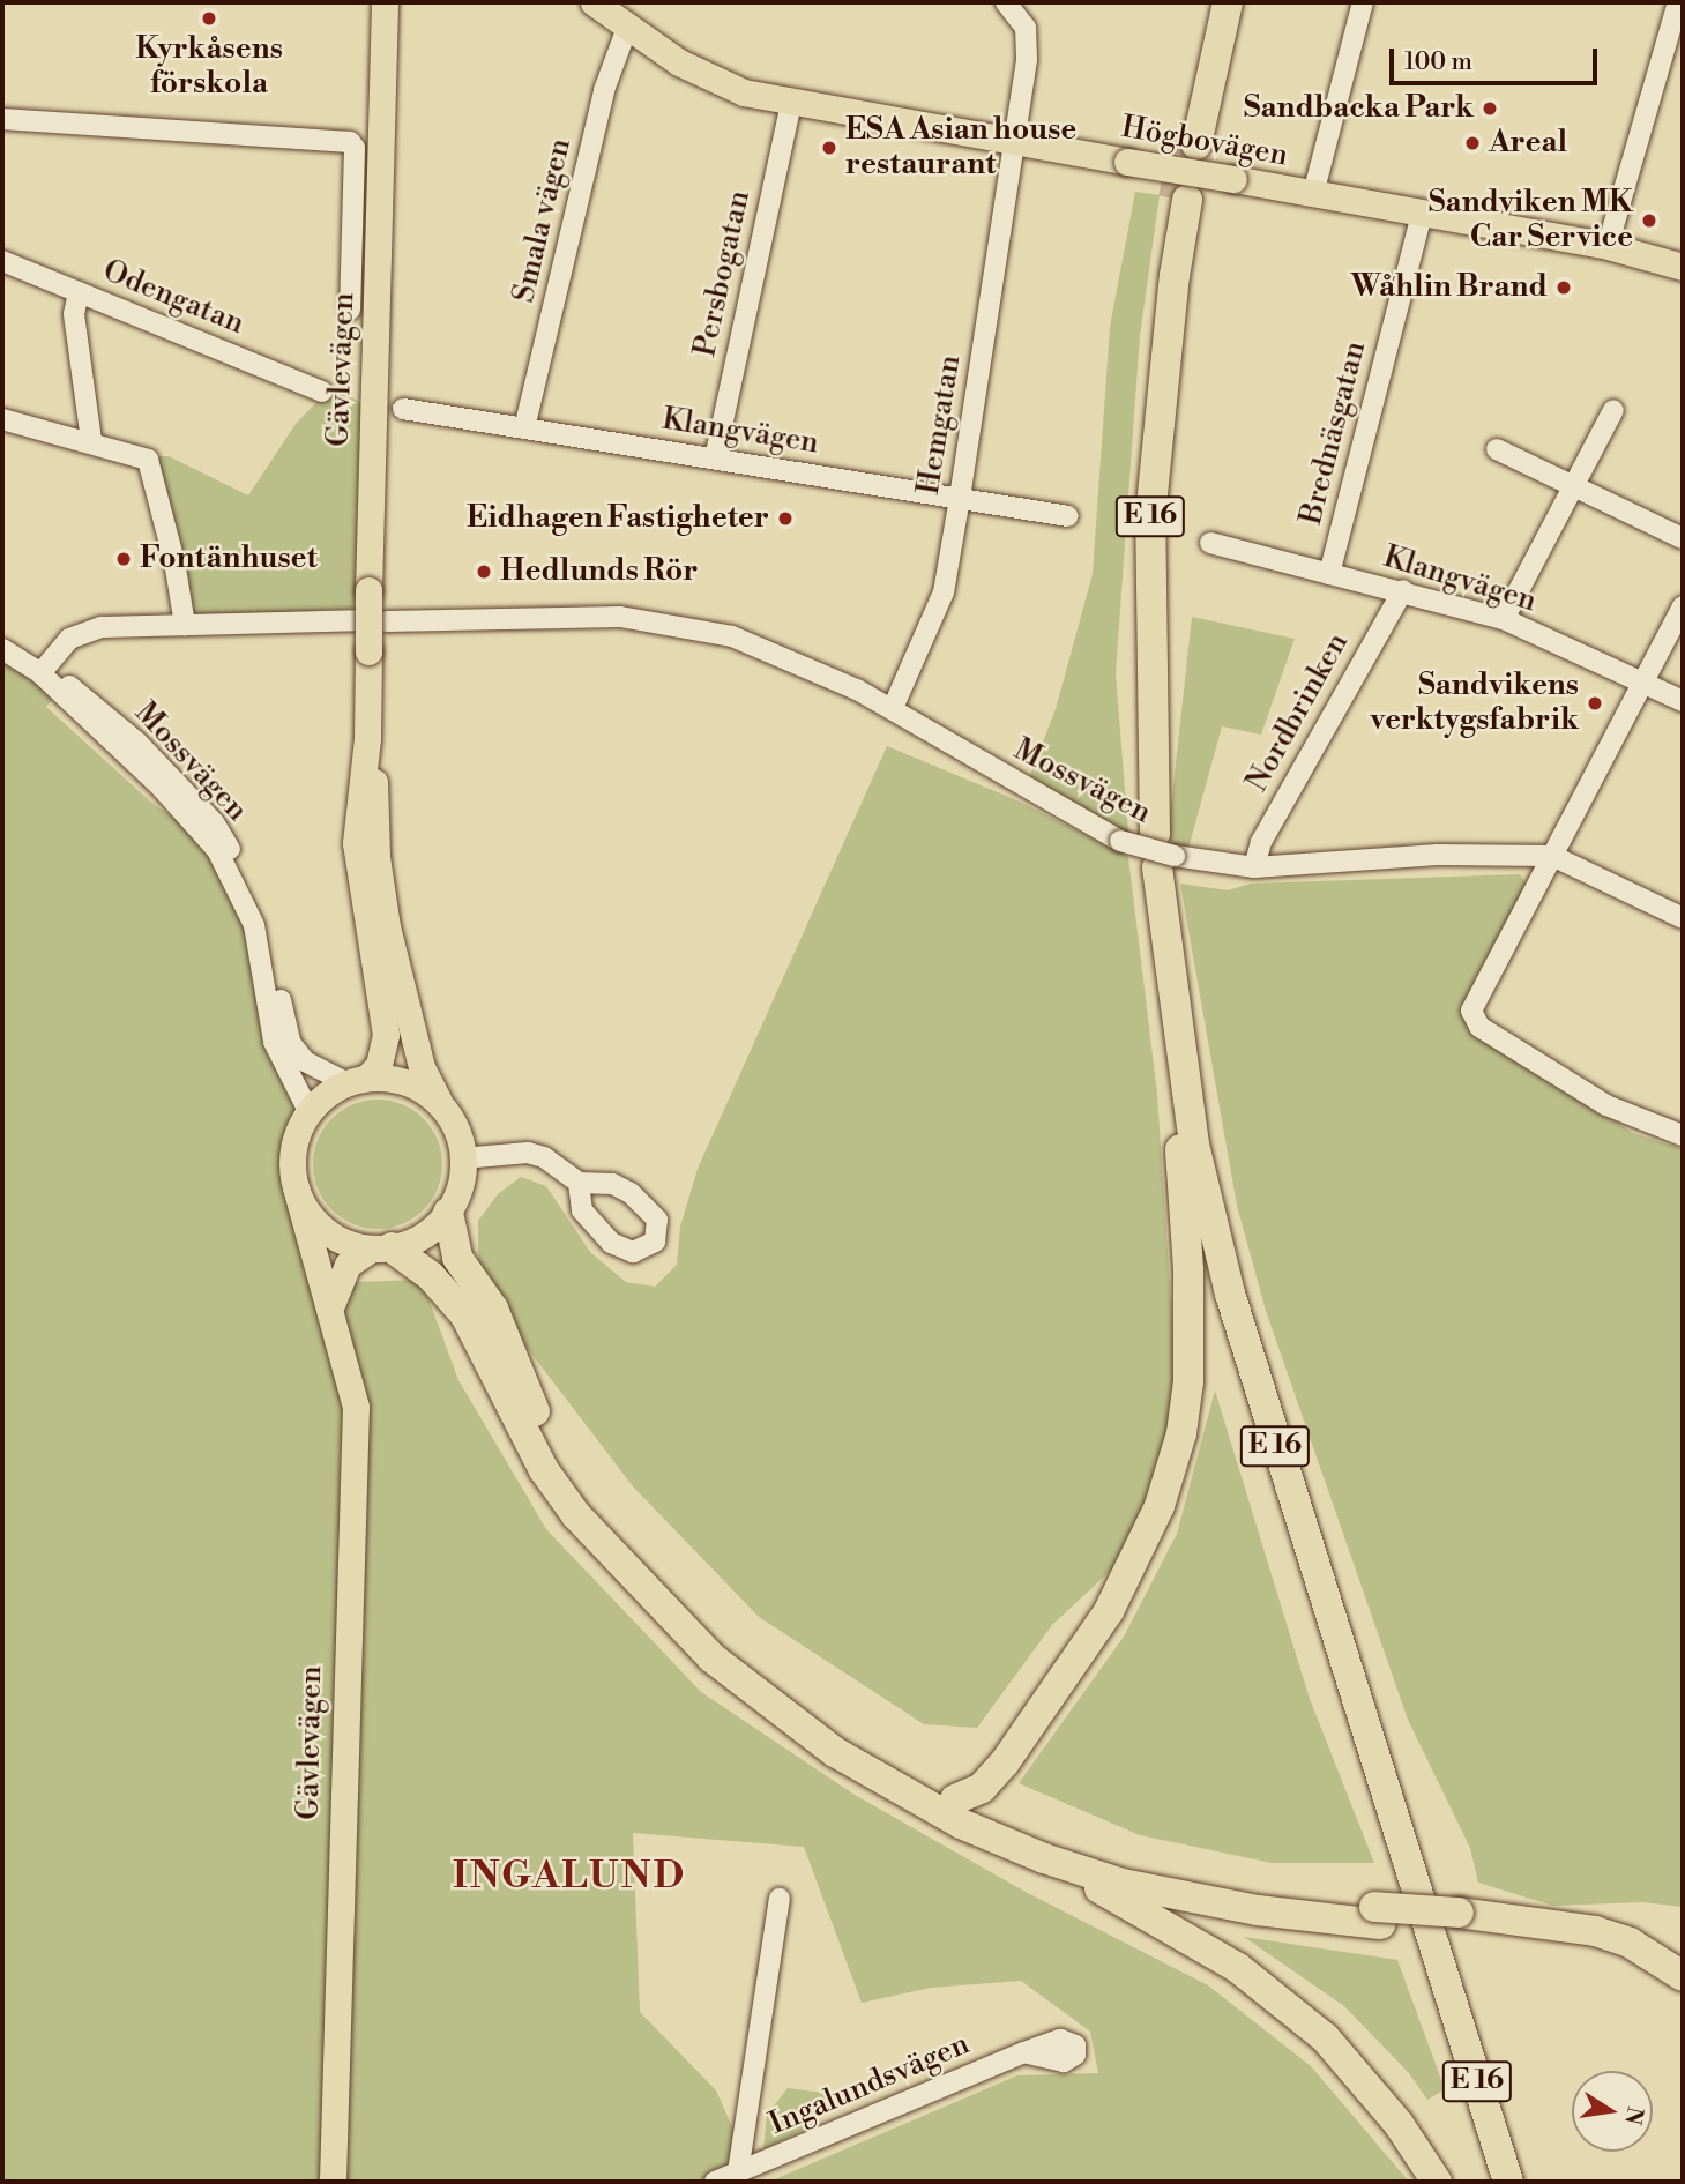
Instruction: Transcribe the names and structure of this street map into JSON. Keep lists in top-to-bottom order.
{
  "streets": {
    "highway": ["E 16"],
    "main road": ["Högbovägen", "Gävlevägen"],
    "street": [
      "Smala vägen",
      "Persbogatan",
      "Odengatan",
      "Hemgatan",
      "Klangvägen",
      "Brednäsgatan",
      "Nordbrinken",
      "Mossvägen",
      "Ingalundsvägen"
    ]
  },
  "crossings": [
    ["Högbovägen", "Smala vägen"],
    ["Högbovägen", "Persbogatan"],
    ["Högbovägen", "Hemgatan"],
    ["Högbovägen", "Brednäsgatan"],
    ["Smala vägen", "Klangvägen"],
    ["Persbogatan", "Klangvägen"],
    ["Gävlevägen", "Mossvägen"],
    ["Hemgatan", "Klangvägen"],
    ["Hemgatan", "Mossvägen"],
    ["Klangvägen", "Brednäsgatan"],
    ["Klangvägen", "Nordbrinken"],
    ["E 16", "Mossvägen"],
    ["Nordbrinken", "Mossvägen"]
  ],
  "districts": ["INGALUND"],
  "places": [
    "Kyrkåsens förskola",
    "Sandbacka Park",
    "Areal",
    "ESA Asian house restaurant",
    "Sandviken MK Car Service",
    "Wåhlin Brand",
    "Eidhagen Fastigheter",
    "Fontänhuset",
    "Hedlunds Rör",
    "Sandvikens verktygsfabrik"
  ],
  "scale_bar": "100 m",
  "north": "right"
}
